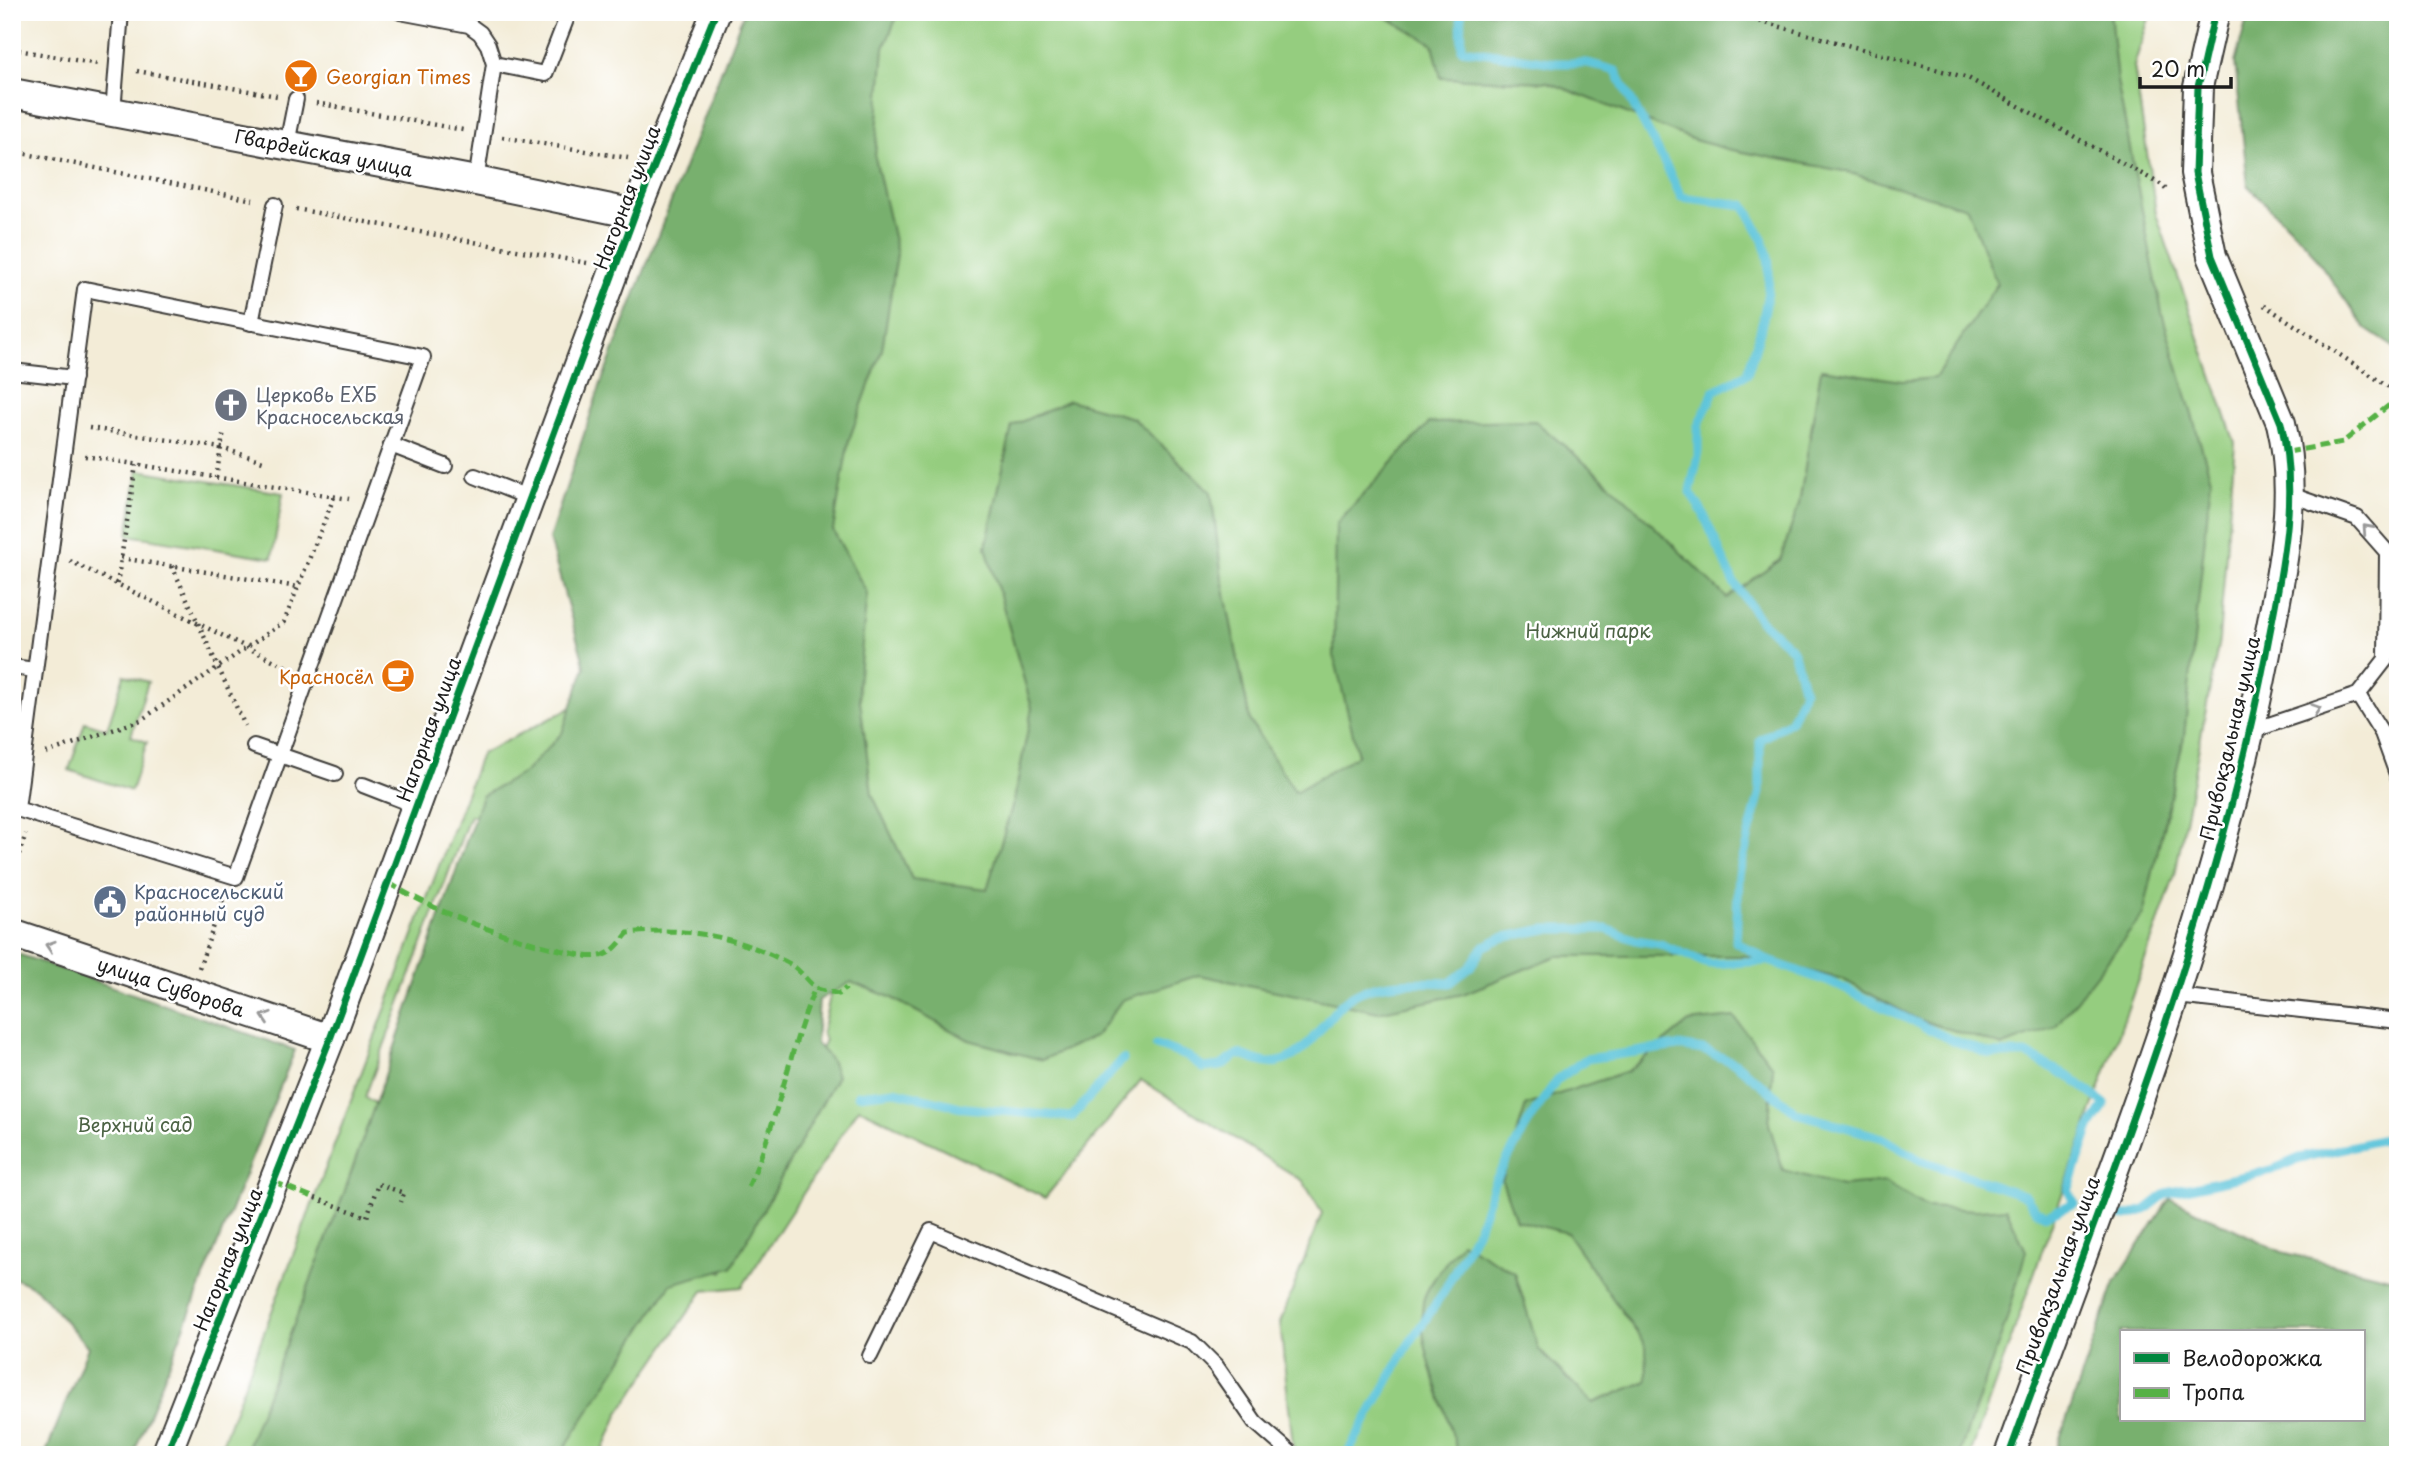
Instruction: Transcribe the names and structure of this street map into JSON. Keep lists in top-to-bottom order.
{
  "streets": {
    "street": [
      "Гвардейская улица",
      "Нагорная улица",
      "Привокзальная улица",
      "улица Суворова"
    ]
  },
  "crossings": [
    ["Гвардейская улица", "Нагорная улица"],
    ["Нагорная улица", "улица Суворова"]
  ],
  "one_way": ["улица Суворова"],
  "parks": ["Нижний парк", "Верхний сад"],
  "places": {
    "bar": ["Georgian Times"],
    "church": ["Церковь ЕХБ Красносельская"],
    "cafe": ["Красносёл"],
    "public building": ["Красносельский районный суд"]
  },
  "legend": ["Велодорожка", "Тропа"],
  "scale_bar": "20 m"
}
